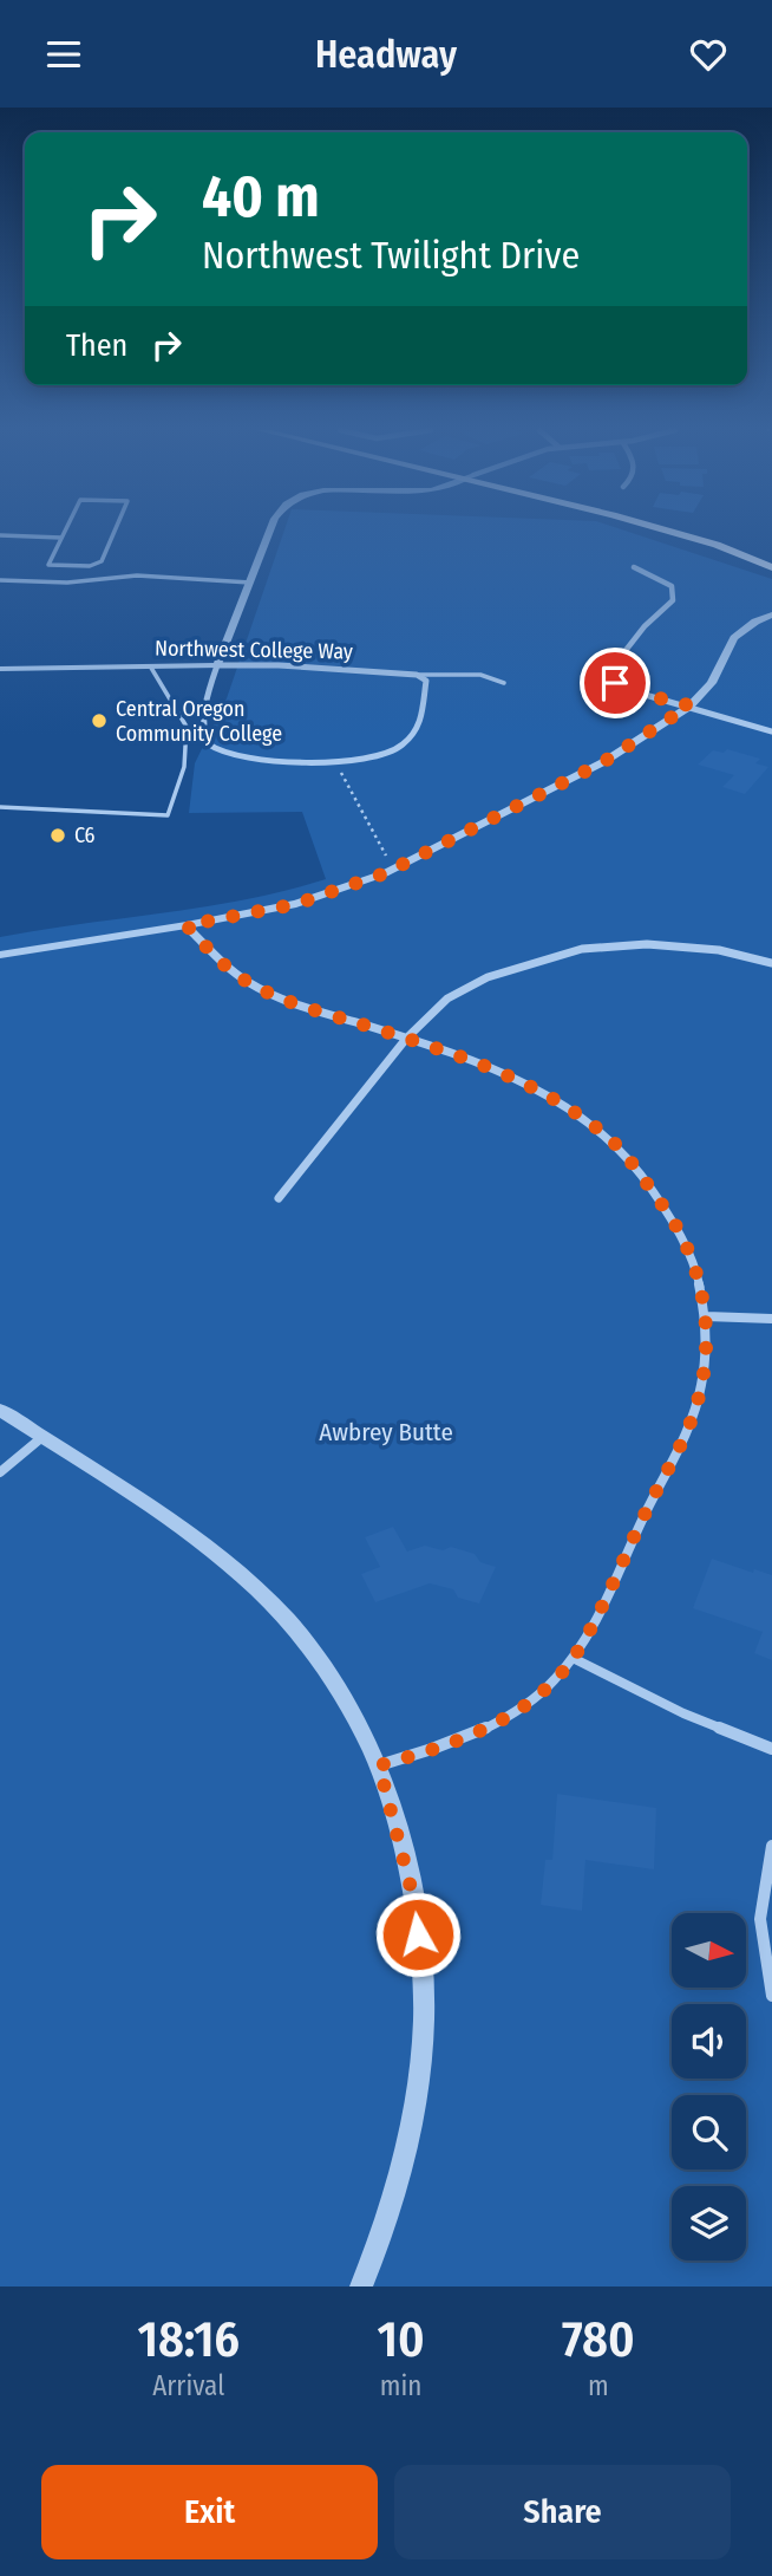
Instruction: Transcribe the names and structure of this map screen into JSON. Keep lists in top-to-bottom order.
{
  "streets": {
    "street": ["Northwest College Way"]
  },
  "parks": ["Awbrey Butte"],
  "places": ["Central Oregon Community College", "C6"],
  "north": "right",
  "page": {
    "header": "Headway",
    "turn": ["40 m", "Northwest Twilight Drive"],
    "then": "Then",
    "eta": [
      "18:16",
      "Arrival",
      "10",
      "min",
      "780",
      "m"
    ],
    "buttons": ["Exit", "Share"]
  }
}
